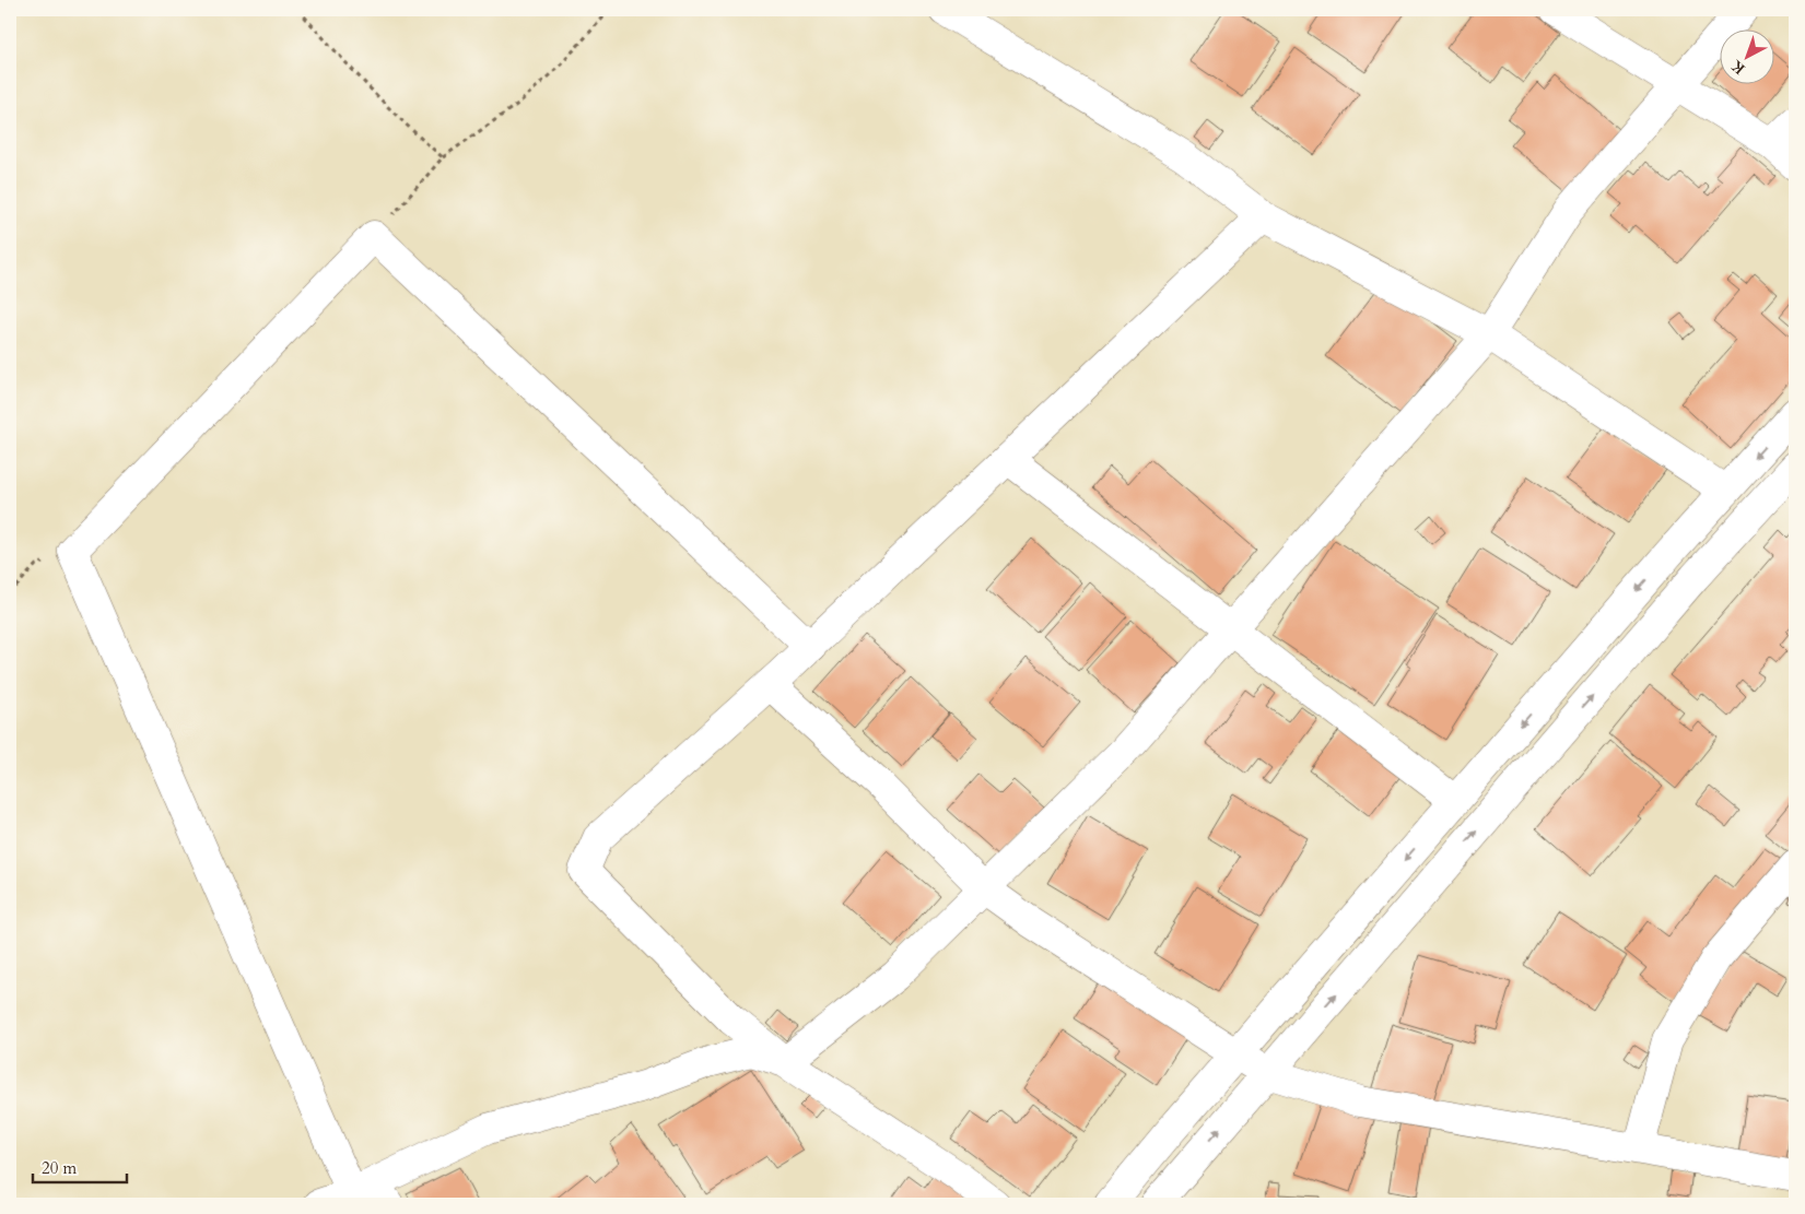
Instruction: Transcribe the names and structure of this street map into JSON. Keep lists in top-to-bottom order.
{
  "scale_bar": "20 m",
  "north": "bottom left"
}
